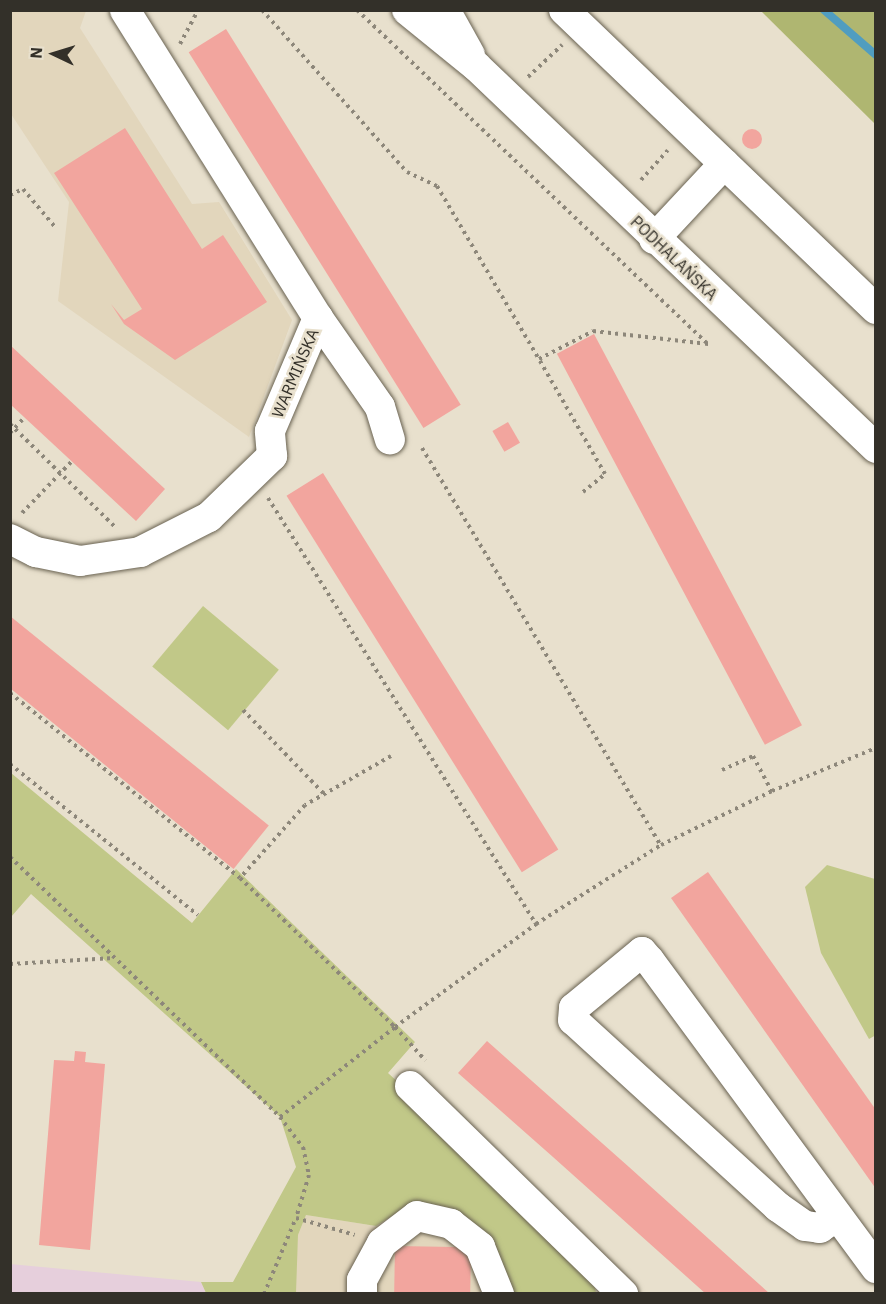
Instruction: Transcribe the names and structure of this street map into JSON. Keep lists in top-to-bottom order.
{
  "streets": {
    "street": ["PODHALAŃSKA", "WARMIŃSKA"]
  },
  "north": "left"
}
